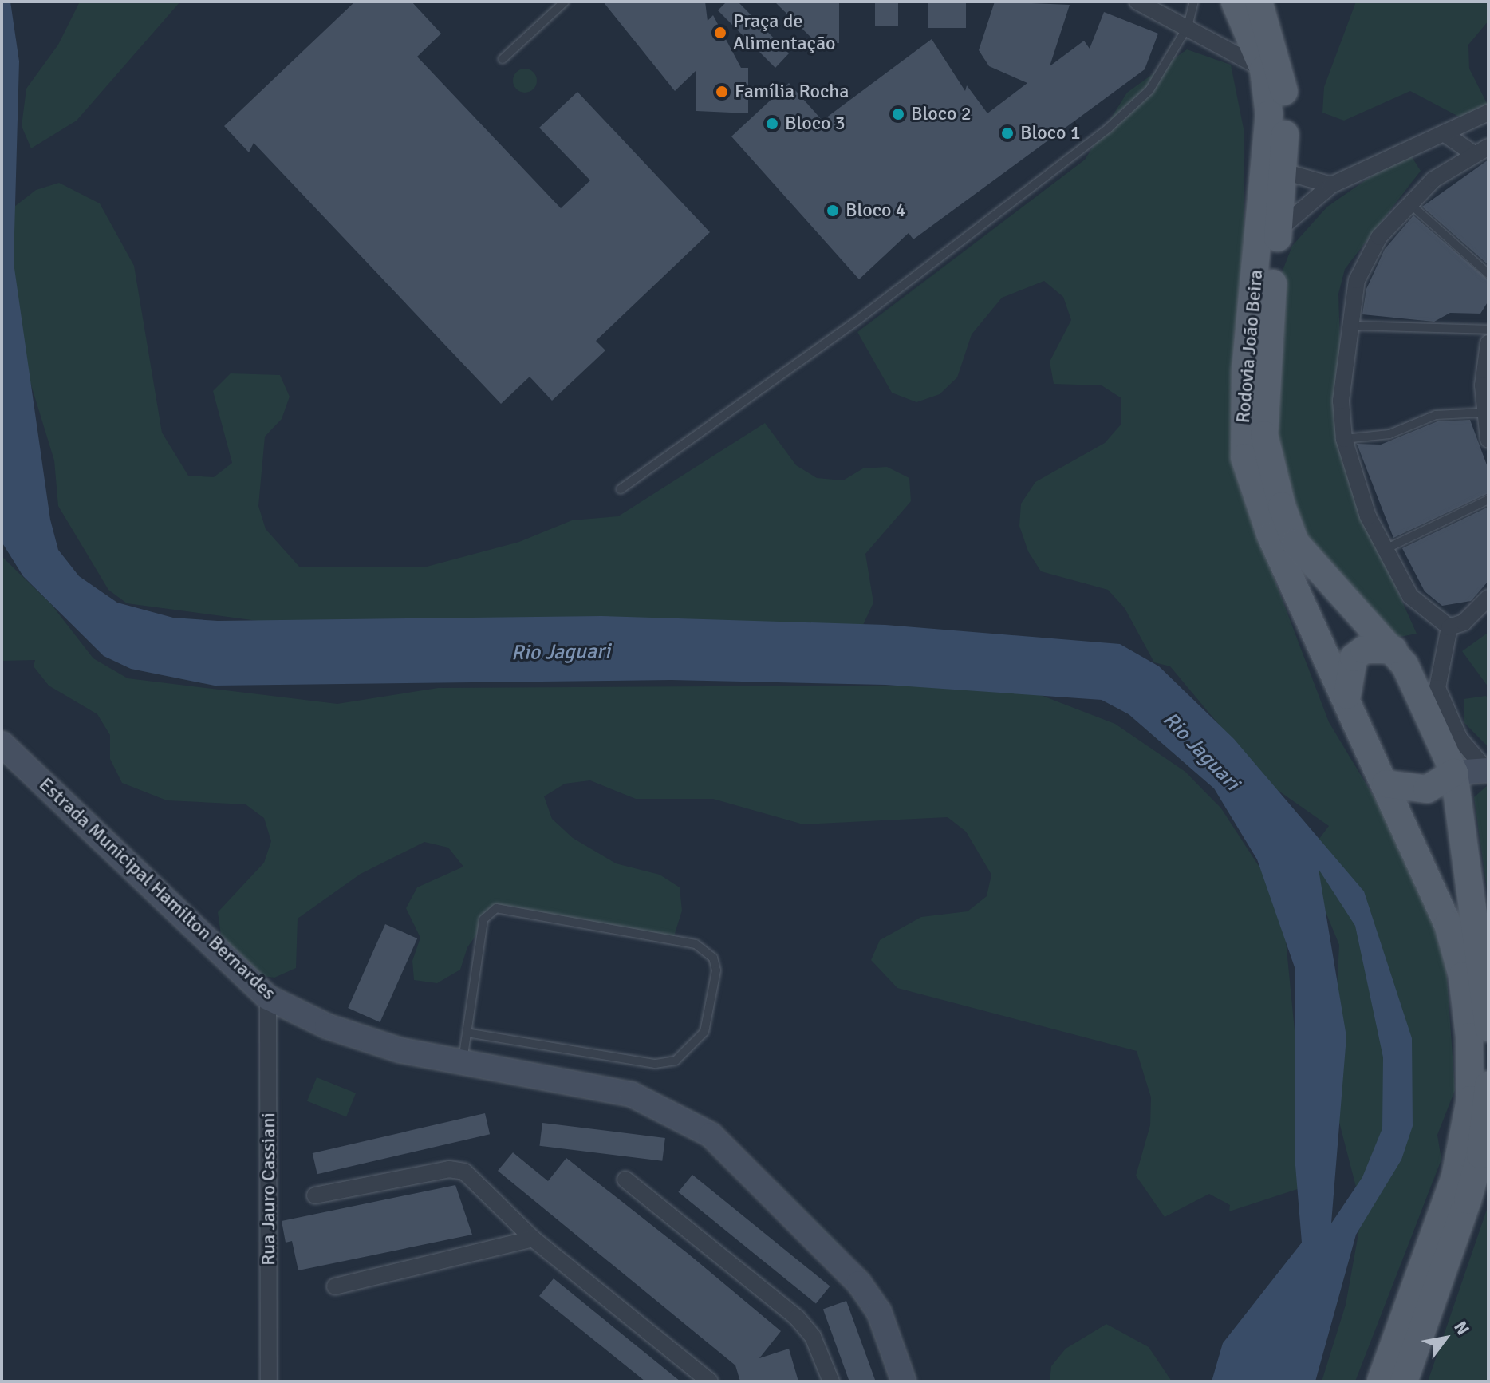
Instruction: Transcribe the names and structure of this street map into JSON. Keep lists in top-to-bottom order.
{
  "streets": {
    "main road": ["Rodovia João Beira"],
    "street": ["Estrada Municipal Hamilton Bernardes", "Rua Jauro Cassiani"]
  },
  "crossings": [
    ["Estrada Municipal Hamilton Bernardes", "Rua Jauro Cassiani"]
  ],
  "water": ["Rio Jaguari"],
  "places": [
    "Praça de Alimentação",
    "Família Rocha",
    "Bloco 2",
    "Bloco 3",
    "Bloco 1",
    "Bloco 4"
  ],
  "north": "top right"
}
